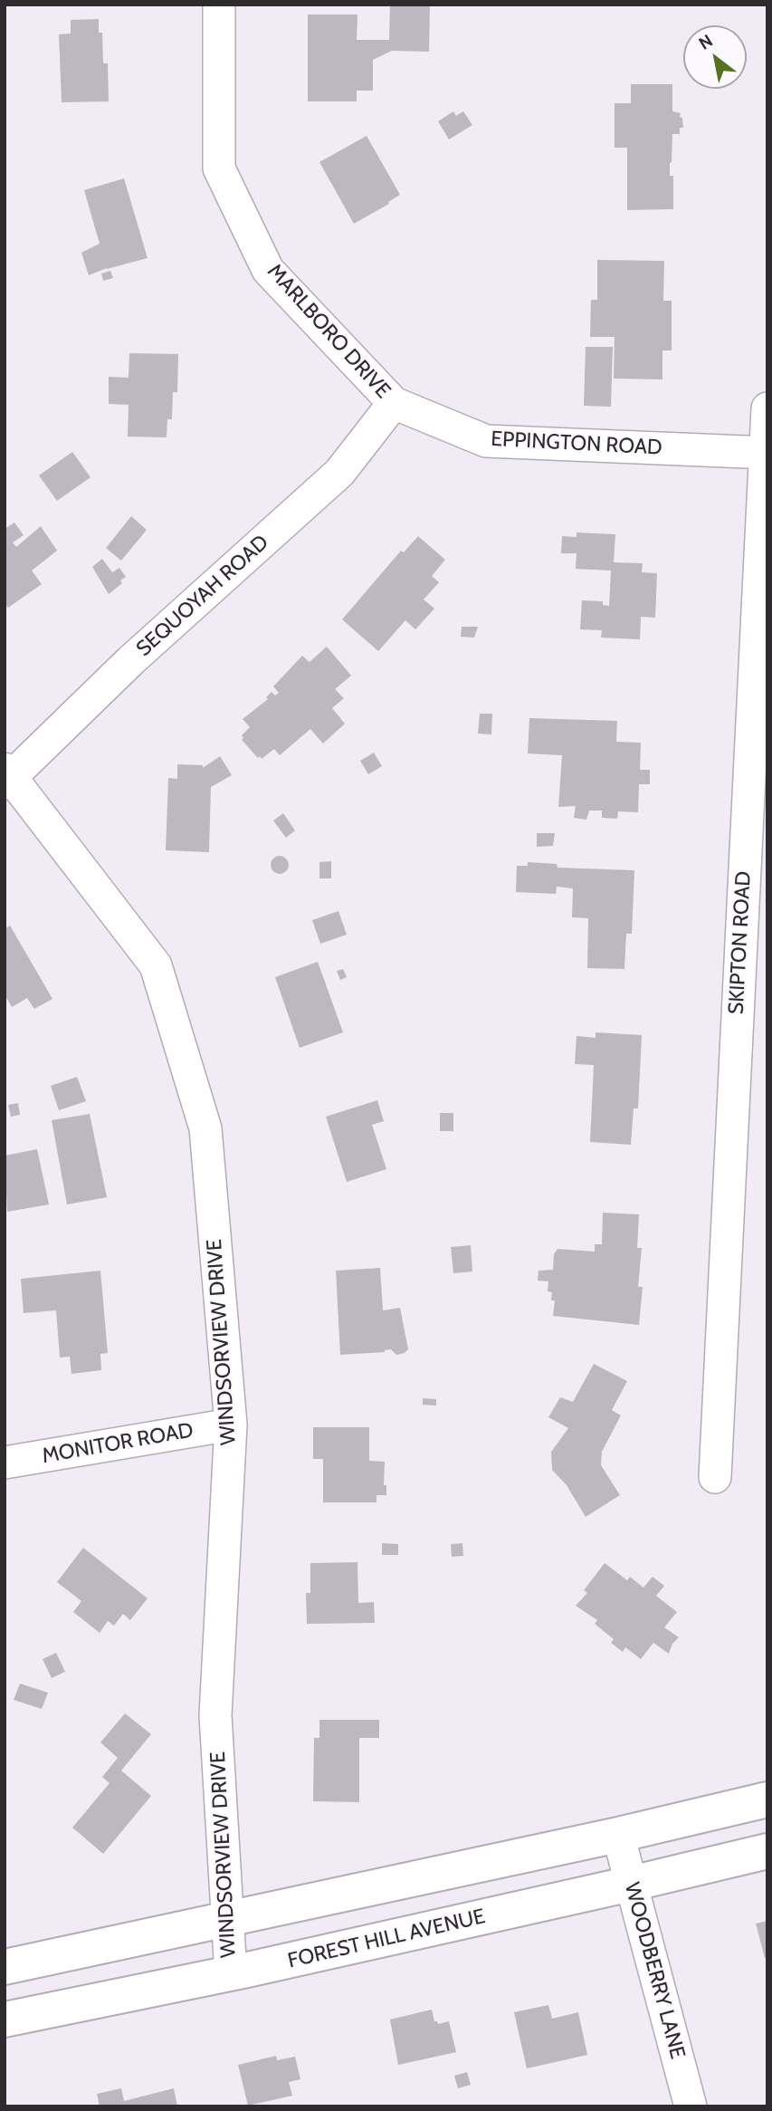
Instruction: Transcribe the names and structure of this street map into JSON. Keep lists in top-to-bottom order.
{
  "streets": {
    "main road": ["FOREST HILL AVENUE"],
    "street": [
      "MARLBORO DRIVE",
      "EPPINGTON ROAD",
      "SEQUOYAH ROAD",
      "SKIPTON ROAD",
      "WINDSORVIEW DRIVE",
      "MONITOR ROAD",
      "WOODBERRY LANE"
    ]
  },
  "crossings": [
    ["MARLBORO DRIVE", "EPPINGTON ROAD"],
    ["MARLBORO DRIVE", "SEQUOYAH ROAD"],
    ["EPPINGTON ROAD", "SEQUOYAH ROAD"],
    ["EPPINGTON ROAD", "SKIPTON ROAD"],
    ["SEQUOYAH ROAD", "WINDSORVIEW DRIVE"],
    ["WINDSORVIEW DRIVE", "MONITOR ROAD"],
    ["WINDSORVIEW DRIVE", "FOREST HILL AVENUE"],
    ["FOREST HILL AVENUE", "WOODBERRY LANE"]
  ],
  "north": "top left"
}
